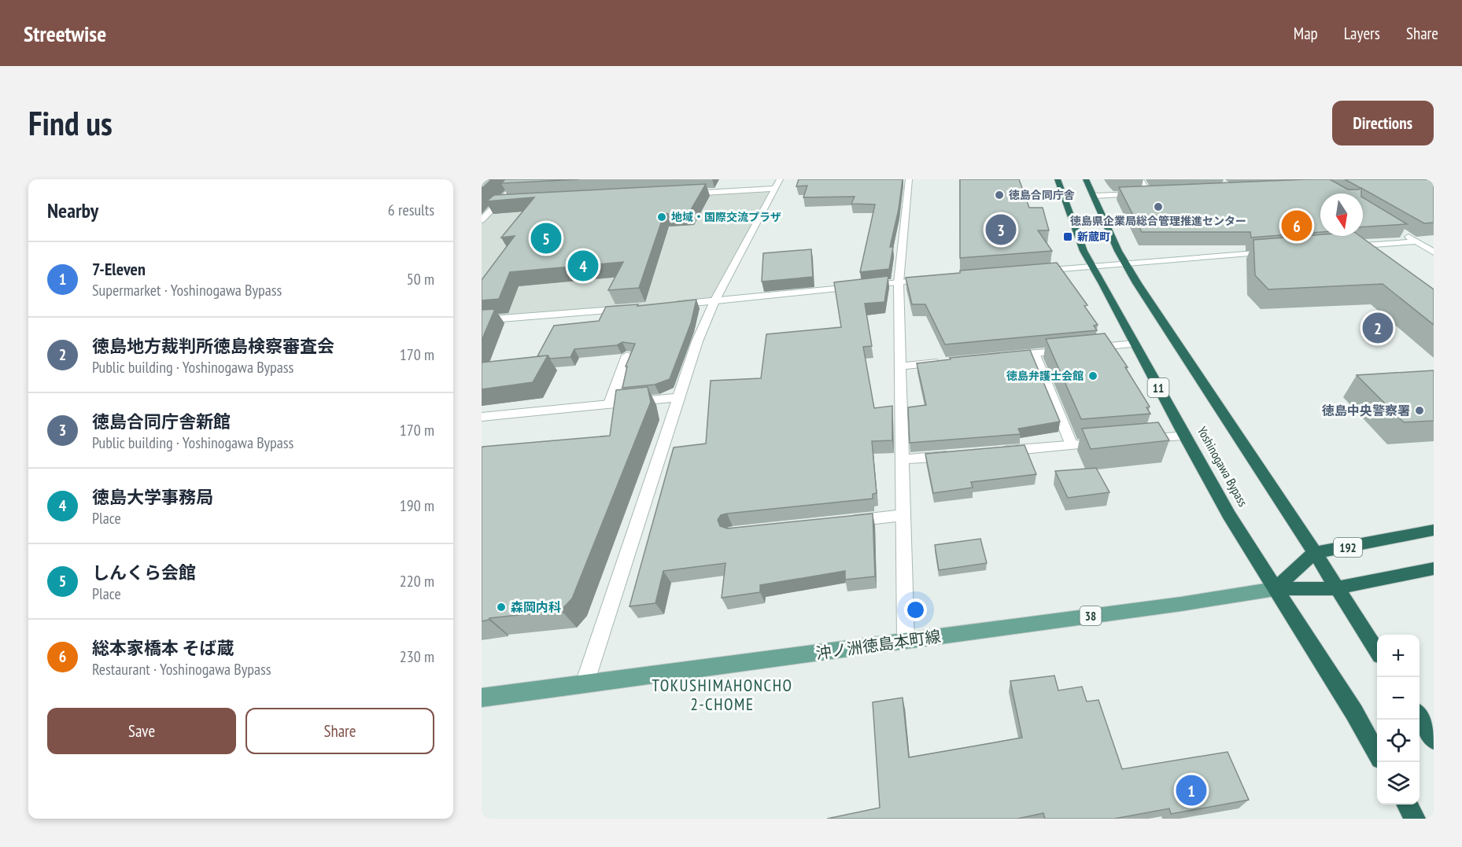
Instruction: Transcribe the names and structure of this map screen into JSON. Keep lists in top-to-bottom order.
{
  "streets": {
    "highway": ["11", "Yoshinogawa Bypass", "192"],
    "main road": ["38", "沖ノ洲徳島本町線"]
  },
  "crossings": [
    ["Yoshinogawa Bypass", "192"],
    ["Yoshinogawa Bypass", "沖ノ洲徳島本町線"]
  ],
  "districts": ["TOKUSHIMAHONCHO 2-CHOME"],
  "places": {
    "other": [
      "徳島合同庁舎",
      "徳島県企業局総合管理推進センター",
      "地域・国際交流プラザ",
      "徳島弁護士会館",
      "徳島中央警察署",
      "森岡内科"
    ],
    "transit": ["新蔵町"]
  },
  "north": "bottom",
  "page": {
    "header": "Streetwise",
    "nav": ["Map", "Layers", "Share"],
    "buttons": [
      "Directions",
      ["Save", "Share"]
    ],
    "title": "Find us",
    "heading": ["Nearby", "6 results"],
    "pins": [
      "6",
      "3",
      "5",
      "4",
      "2",
      "1"
    ],
    "list": [
      {
        "mark": "1",
        "name": "7-Eleven",
        "note": "Supermarket · Yoshinogawa Bypass",
        "value": "50 m"
      },
      {
        "mark": "2",
        "name": "徳島地方裁判所徳島検察審査会",
        "note": "Public building · Yoshinogawa Bypass",
        "value": "170 m"
      },
      {
        "mark": "3",
        "name": "徳島合同庁舎新館",
        "note": "Public building · Yoshinogawa Bypass",
        "value": "170 m"
      },
      {
        "mark": "4",
        "name": "徳島大学事務局",
        "note": "Place",
        "value": "190 m"
      },
      {
        "mark": "5",
        "name": "しんくら会館",
        "note": "Place",
        "value": "220 m"
      },
      {
        "mark": "6",
        "name": "総本家橋本 そば蔵",
        "note": "Restaurant · Yoshinogawa Bypass",
        "value": "230 m"
      }
    ],
    "map_buttons": ["+", "−"]
  }
}
